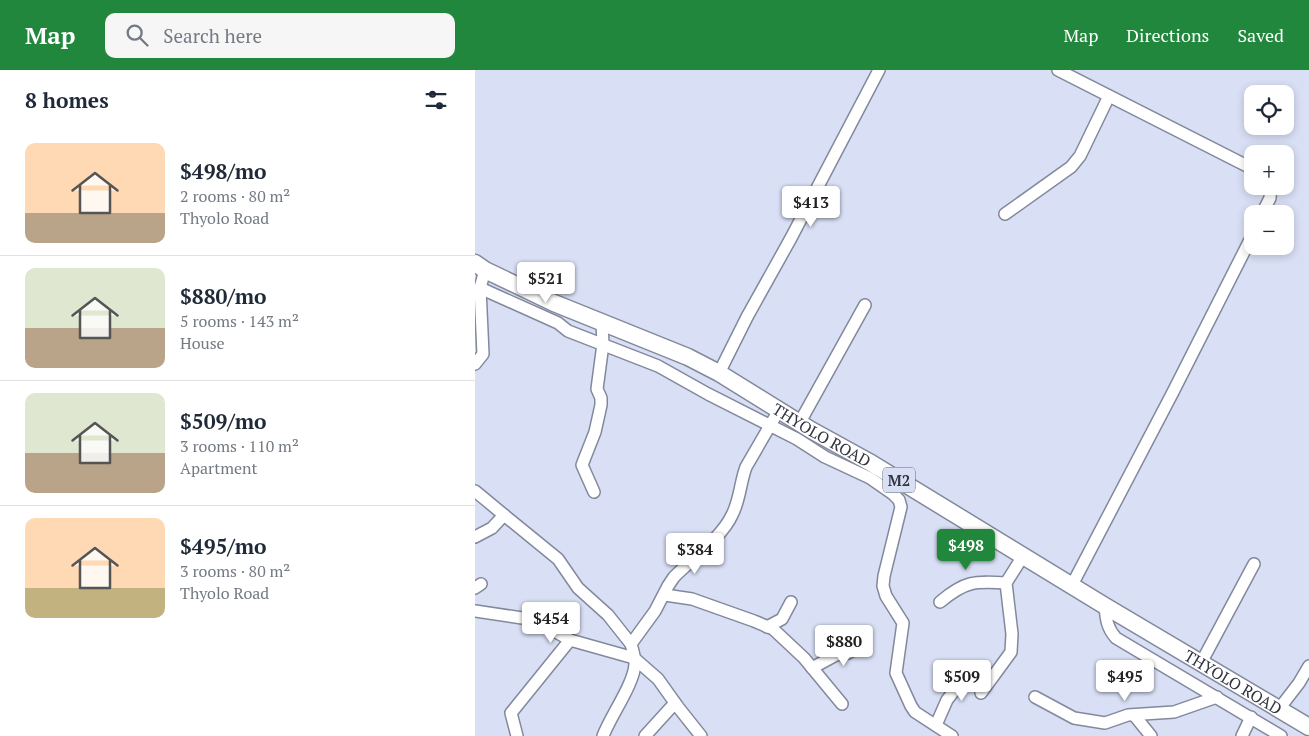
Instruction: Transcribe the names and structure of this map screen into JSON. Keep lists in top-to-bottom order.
{
  "streets": {
    "highway": ["THYOLO ROAD", "M2"]
  },
  "page": {
    "header": "Map",
    "search": "Search here",
    "nav": ["Map", "Directions", "Saved"],
    "heading": "8 homes",
    "map_buttons": ["+", "−"],
    "list": [
      {
        "name": "$498/mo",
        "note": "2 rooms · 80 m² · Thyolo Road"
      },
      {
        "name": "$880/mo",
        "note": "5 rooms · 143 m² · House"
      },
      {
        "name": "$509/mo",
        "note": "3 rooms · 110 m² · Apartment"
      },
      {
        "name": "$495/mo",
        "note": "3 rooms · 80 m² · Thyolo Road"
      }
    ],
    "price": [
      "$413",
      "$521",
      "$498",
      "$384",
      "$454",
      "$880",
      "$509",
      "$495"
    ]
  }
}
